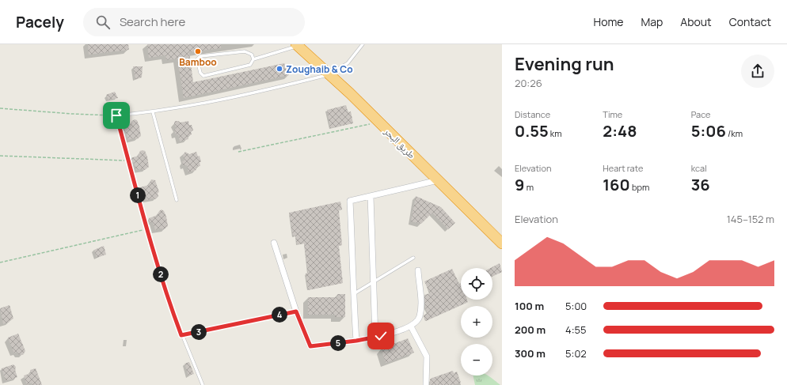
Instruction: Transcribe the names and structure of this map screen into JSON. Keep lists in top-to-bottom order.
{
  "streets": {
    "highway": ["طريق البحر"]
  },
  "places": ["Bamboo", "Zoughaib & Co"],
  "page": {
    "header": "Pacely",
    "search": "Search here",
    "nav": [
      "Home",
      "Map",
      "About",
      "Contact"
    ],
    "heading": ["Evening run", "20:26"],
    "stats": [
      ["Distance", "0.55 km"],
      ["Time", "2:48"],
      ["Pace", "5:06 /km"],
      ["Elevation", "9 m"],
      ["Heart rate", "160 bpm"],
      ["kcal", "36"]
    ],
    "pins": [
      "1",
      "2",
      "4",
      "3",
      "5"
    ],
    "chart": ["Elevation", "145–152 m"],
    "map_buttons": ["+", "−"],
    "list": [
      {
        "name": "100 m",
        "note": "5:00"
      },
      {
        "name": "200 m",
        "note": "4:55"
      },
      {
        "name": "300 m",
        "note": "5:02"
      }
    ]
  }
}
